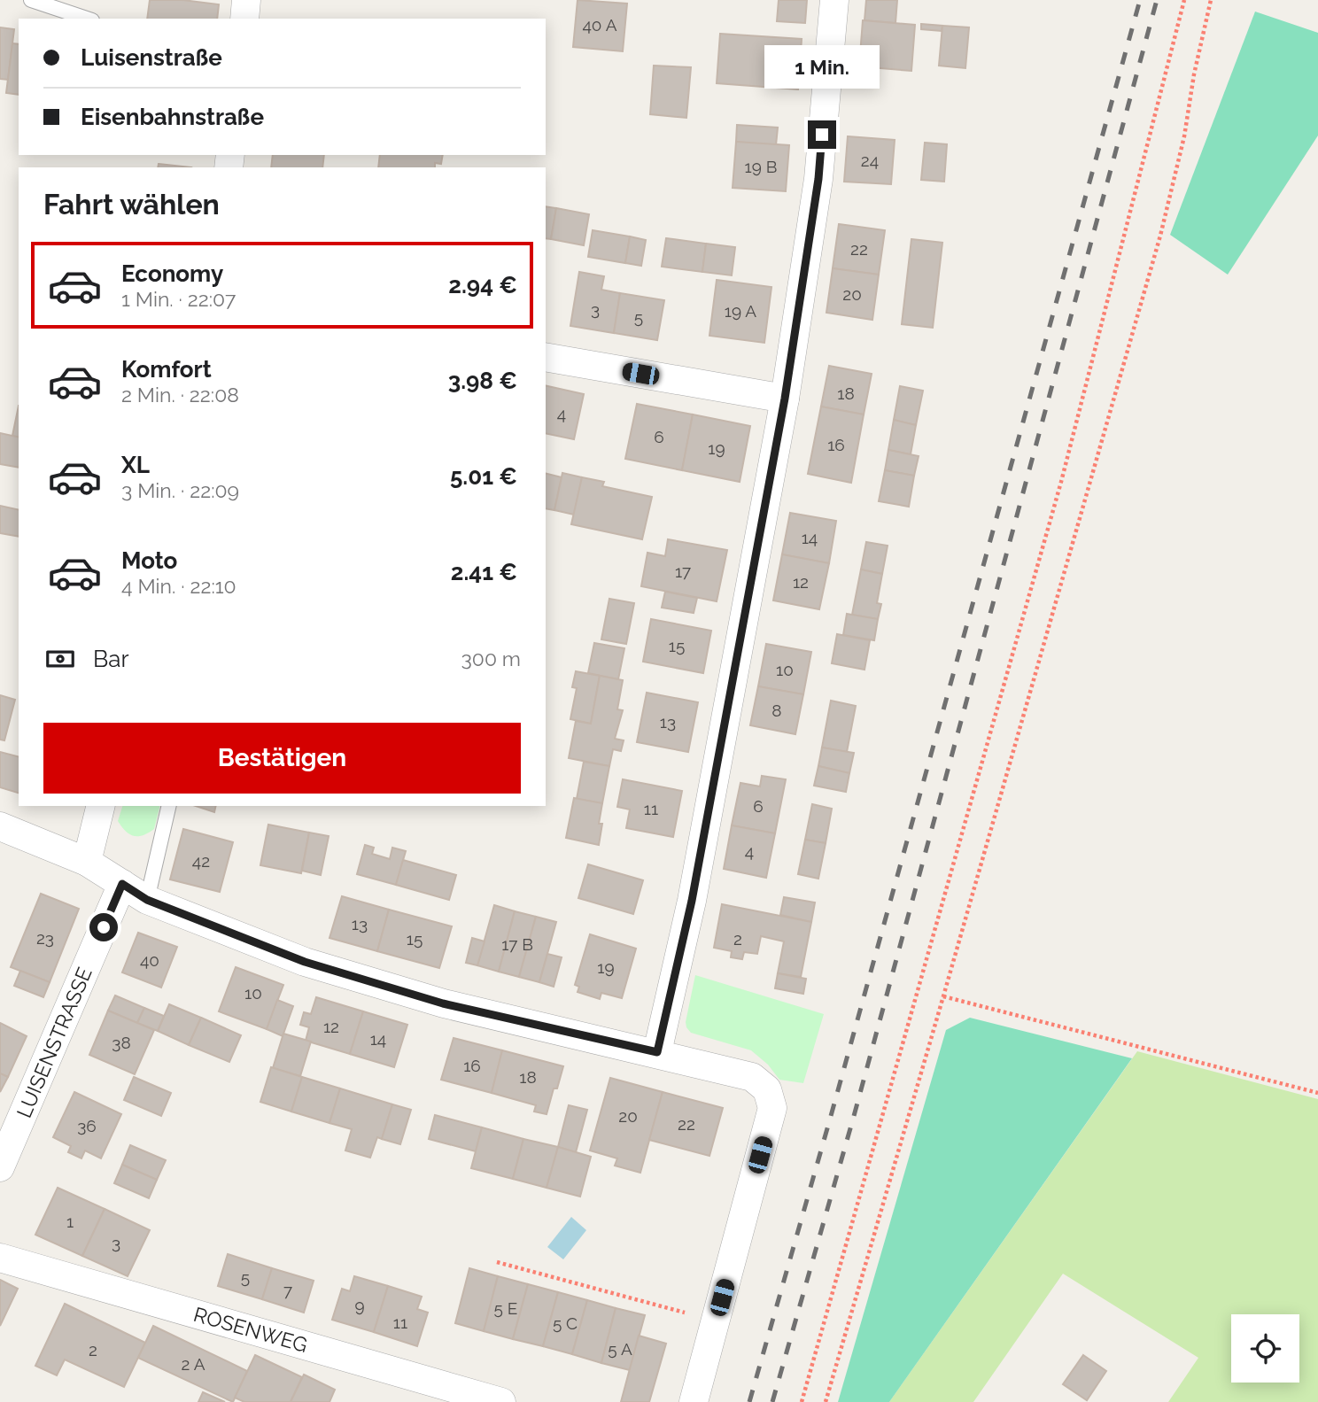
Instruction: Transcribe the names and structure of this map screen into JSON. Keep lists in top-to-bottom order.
{
  "streets": {
    "street": ["LUISENSTRASSE", "ROSENWEG"]
  },
  "house_numbers": [
    "40 A",
    "24",
    "19 B",
    "22",
    "20",
    "3",
    "19 A",
    "5",
    "18",
    "4",
    "6",
    "16",
    "19",
    "14",
    "17",
    "12",
    "15",
    "10",
    "8",
    "13",
    "6",
    "11",
    "4",
    "42",
    "13",
    "23",
    "15",
    "2",
    "17 B",
    "40",
    "19",
    "10",
    "12",
    "14",
    "38",
    "16",
    "18",
    "20",
    "22",
    "36",
    "1",
    "3",
    "5",
    "7",
    "9",
    "5 E",
    "11",
    "5 C",
    "5 A",
    "2",
    "2 A"
  ],
  "page": {
    "banner": ["Luisenstraße", "Eisenbahnstraße"],
    "bubble": "1 Min.",
    "heading": "Fahrt wählen",
    "list": [
      {
        "name": "Economy",
        "note": "1 Min. · 22:07",
        "value": "2.94 €"
      },
      {
        "name": "Komfort",
        "note": "2 Min. · 22:08",
        "value": "3.98 €"
      },
      {
        "name": "XL",
        "note": "3 Min. · 22:09",
        "value": "5.01 €"
      },
      {
        "name": "Moto",
        "note": "4 Min. · 22:10",
        "value": "2.41 €"
      }
    ],
    "pay": ["Bar", "300 m"],
    "buttons": "Bestätigen"
  }
}
